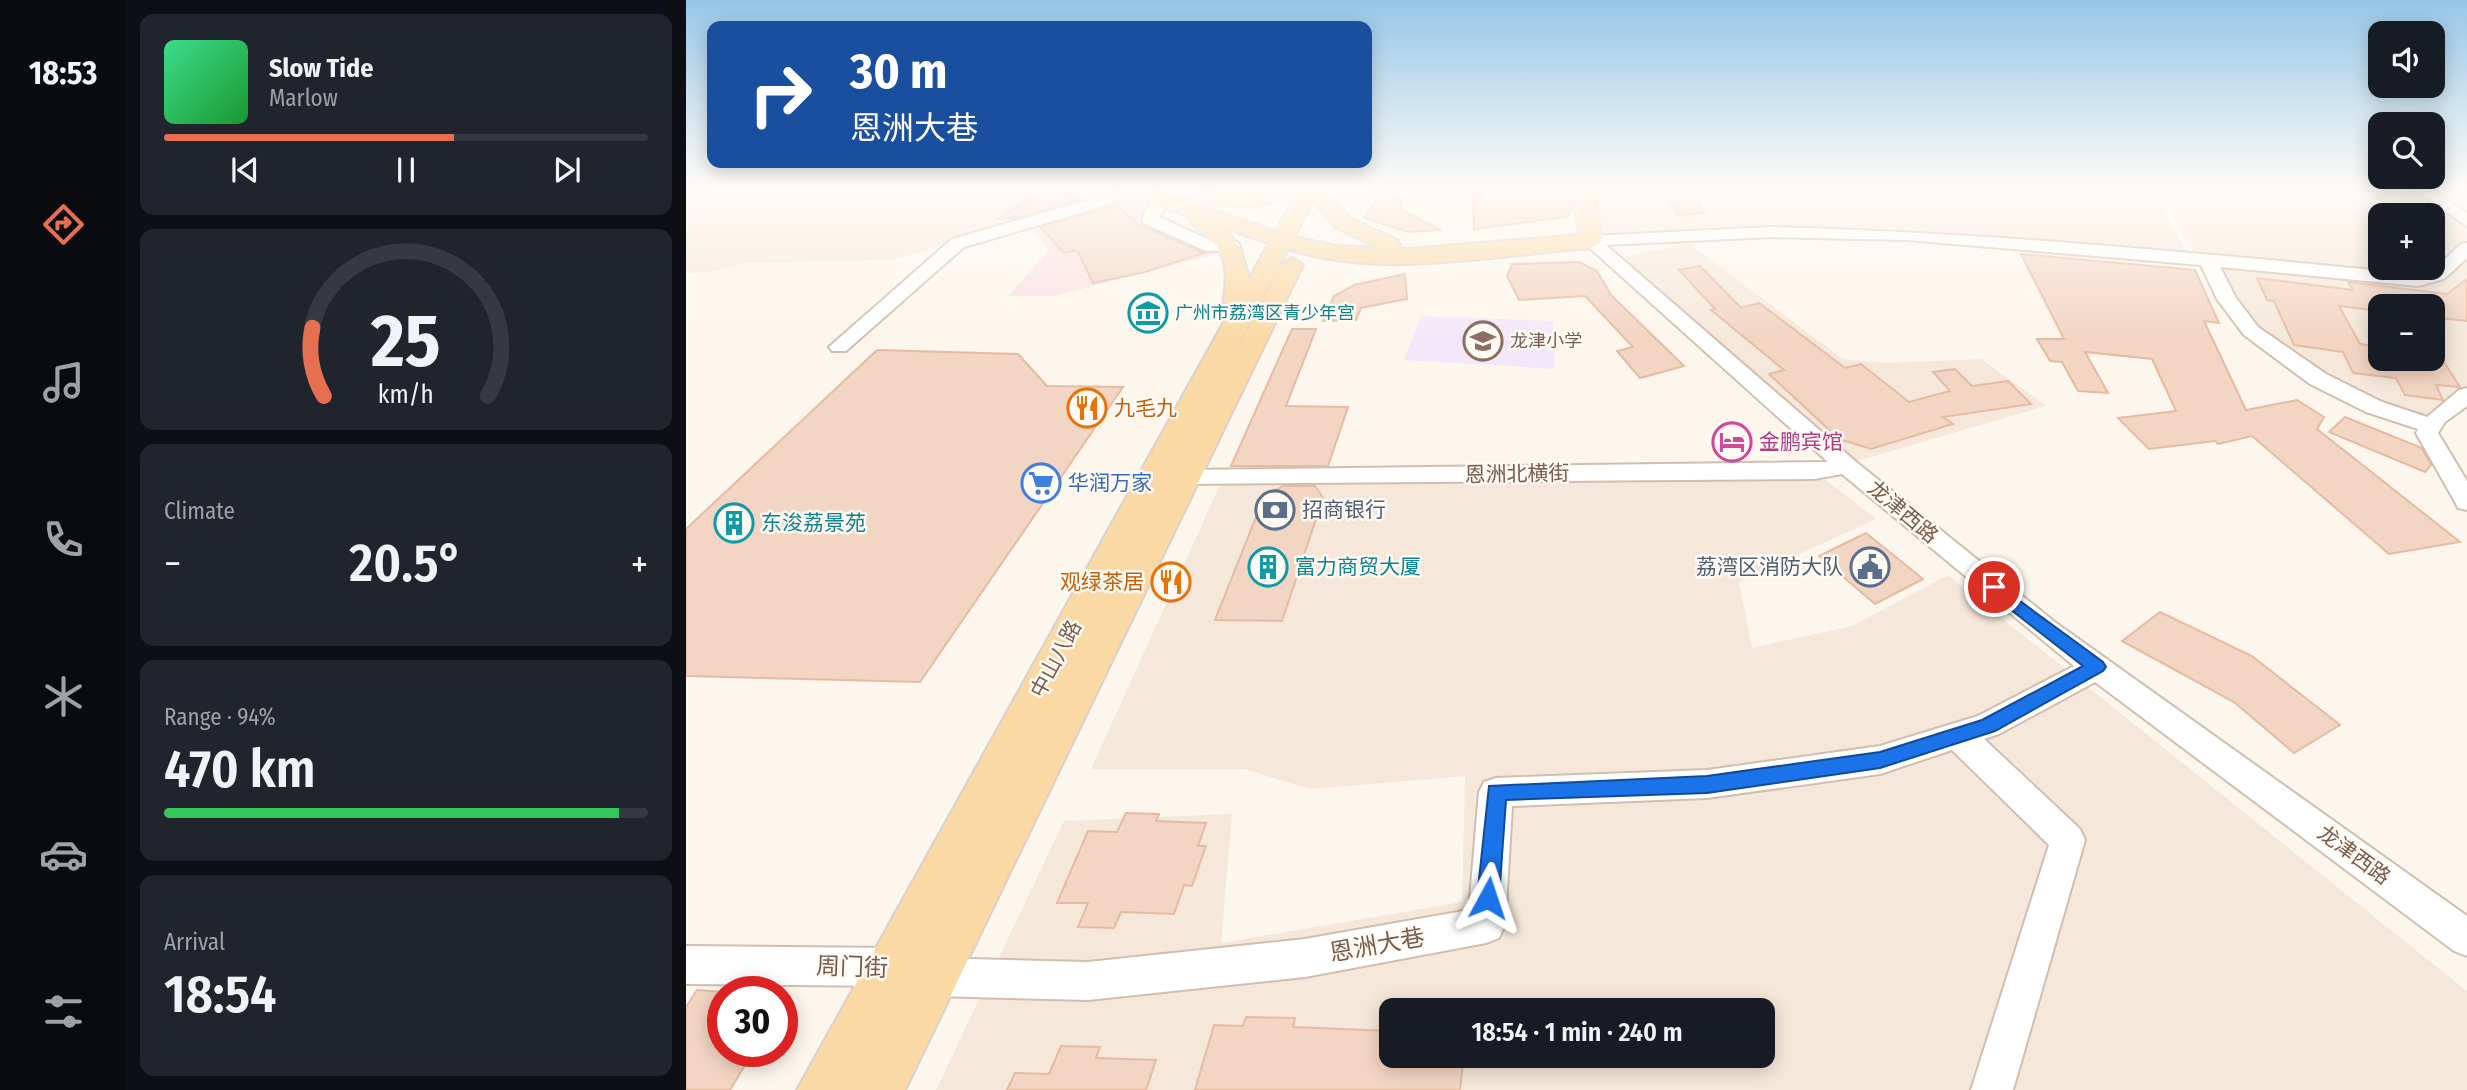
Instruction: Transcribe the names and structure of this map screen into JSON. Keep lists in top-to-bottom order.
{
  "streets": {
    "main road": ["中山八路"],
    "street": [
      "恩洲北横街",
      "龙津西路",
      "恩洲大巷",
      "周门街"
    ]
  },
  "crossings": [
    ["恩洲北横街", "龙津西路"],
    ["恩洲北横街", "中山八路"],
    ["龙津西路", "恩洲大巷"],
    ["中山八路", "恩洲大巷"],
    ["中山八路", "周门街"],
    ["恩洲大巷", "周门街"]
  ],
  "places": {
    "museum": ["广州市荔湾区青少年宫"],
    "school or university": ["龙津小学"],
    "restaurant": ["九毛九", "观绿茶居"],
    "hotel": ["金鹏宾馆"],
    "supermarket": ["华润万家"],
    "bank": ["招商银行"],
    "building": ["东浚荔景苑", "富力商贸大厦"],
    "public building": ["荔湾区消防大队"]
  },
  "page": {
    "tabs": "18:53",
    "map_buttons": ["+", "−"],
    "turn": ["30 m", "恩洲大巷"],
    "song": ["Slow Tide", "Marlow"],
    "tile": [
      "Climate",
      ["Range · 94%", "470 km"],
      ["Arrival", "18:54"]
    ],
    "heat": ["−", "20.5°", "+"],
    "limit": "30",
    "trip": "18:54 · 1 min · 240 m",
    "gauge": ["25", "km/h"]
  }
}
